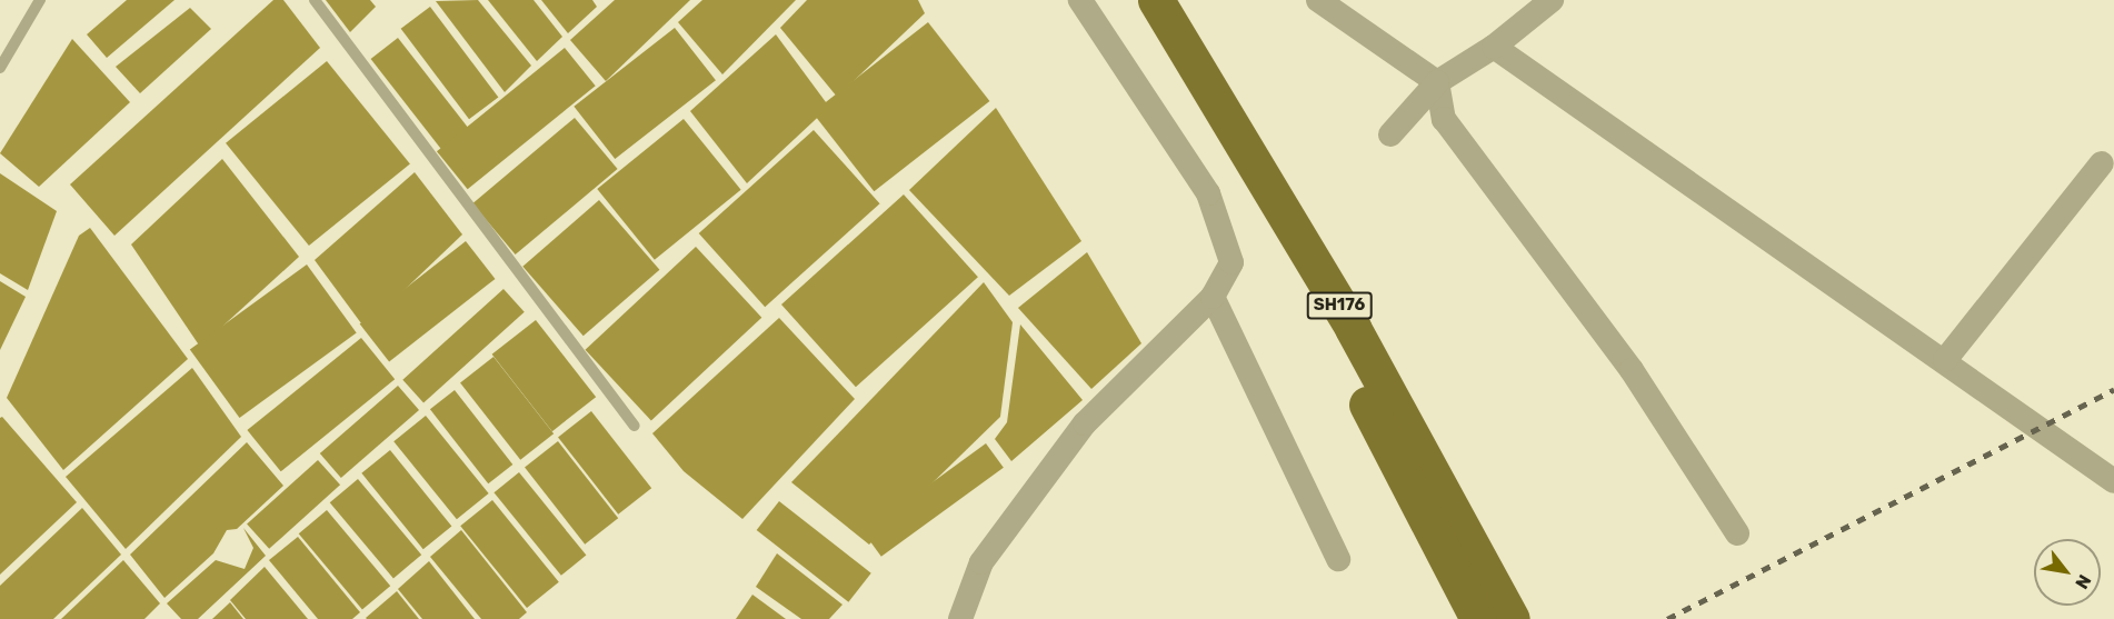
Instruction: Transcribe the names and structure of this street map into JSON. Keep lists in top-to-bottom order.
{
  "streets": {
    "main road": ["SH176"]
  },
  "north": "bottom right"
}
